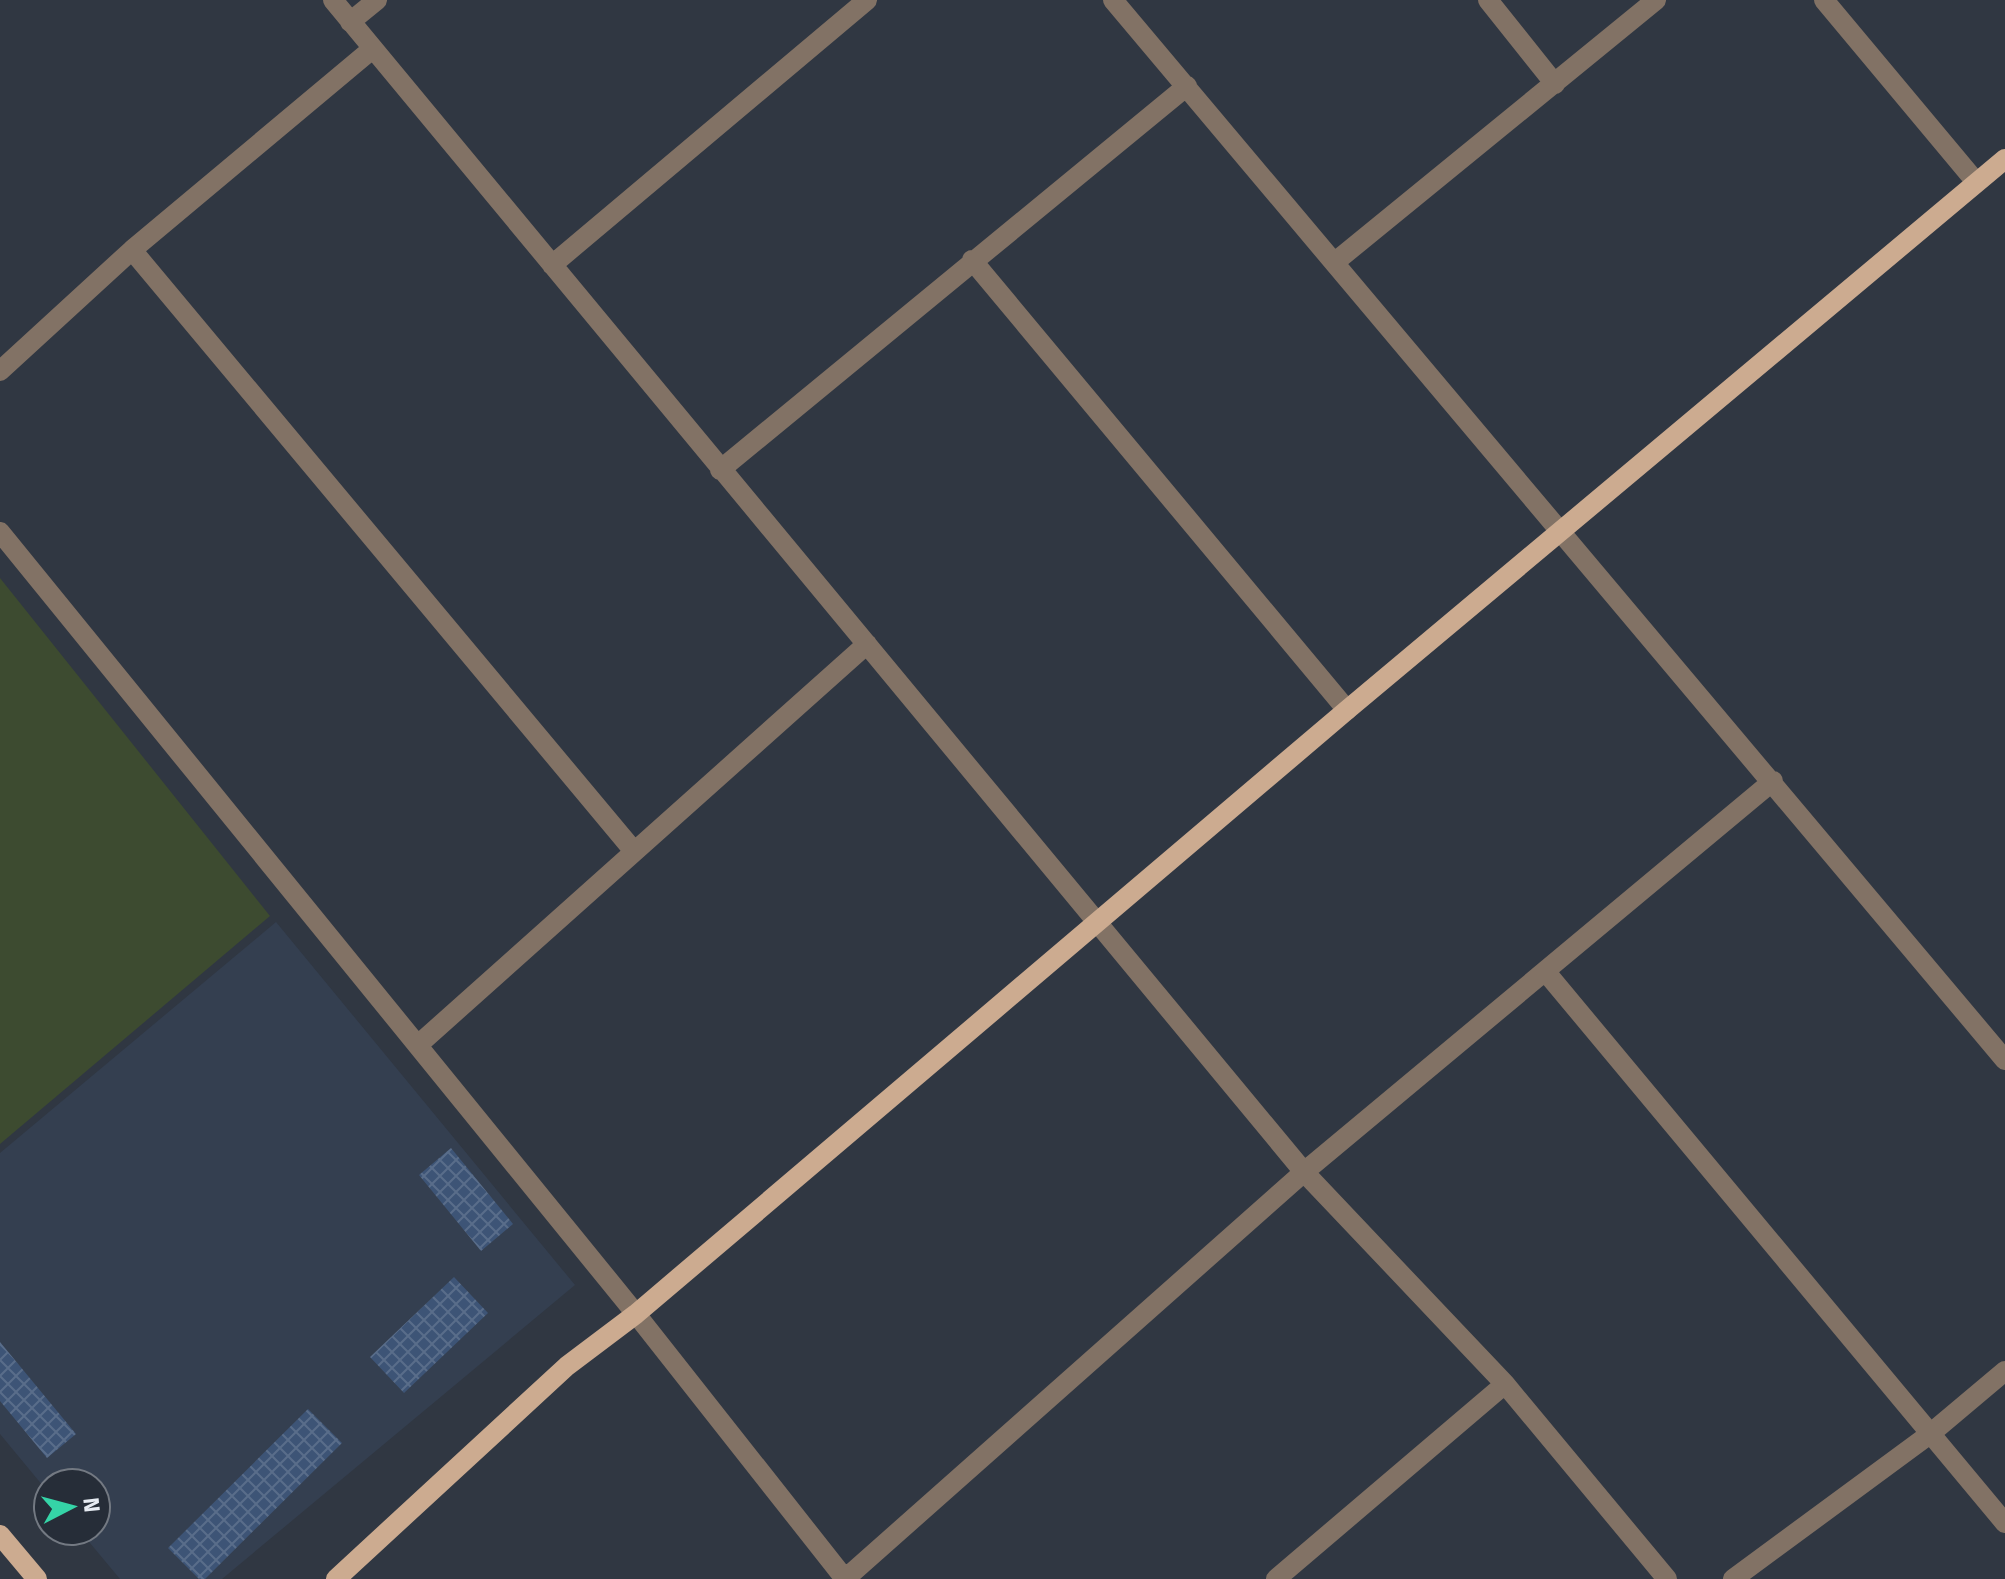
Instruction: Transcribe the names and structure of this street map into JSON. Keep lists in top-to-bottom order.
{
  "north": "right"
}
